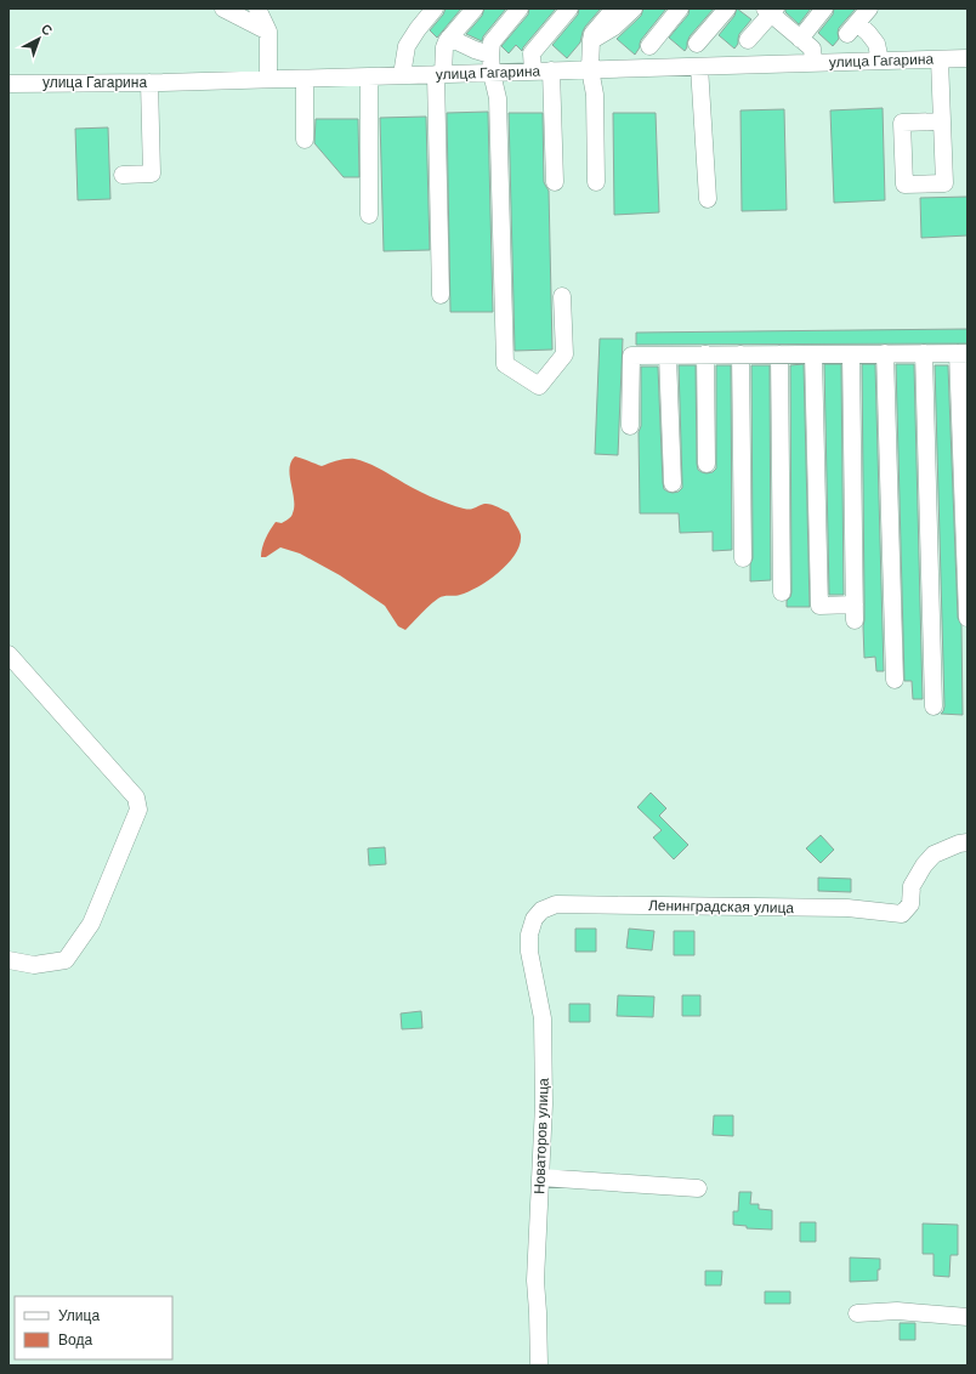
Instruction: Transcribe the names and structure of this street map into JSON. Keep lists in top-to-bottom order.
{
  "streets": {
    "street": ["улица Гагарина", "Ленинградская улица", "Новаторов улица"]
  },
  "crossings": [
    ["Ленинградская улица", "Новаторов улица"]
  ],
  "legend": ["Улица", "Вода"],
  "north": "top right"
}
